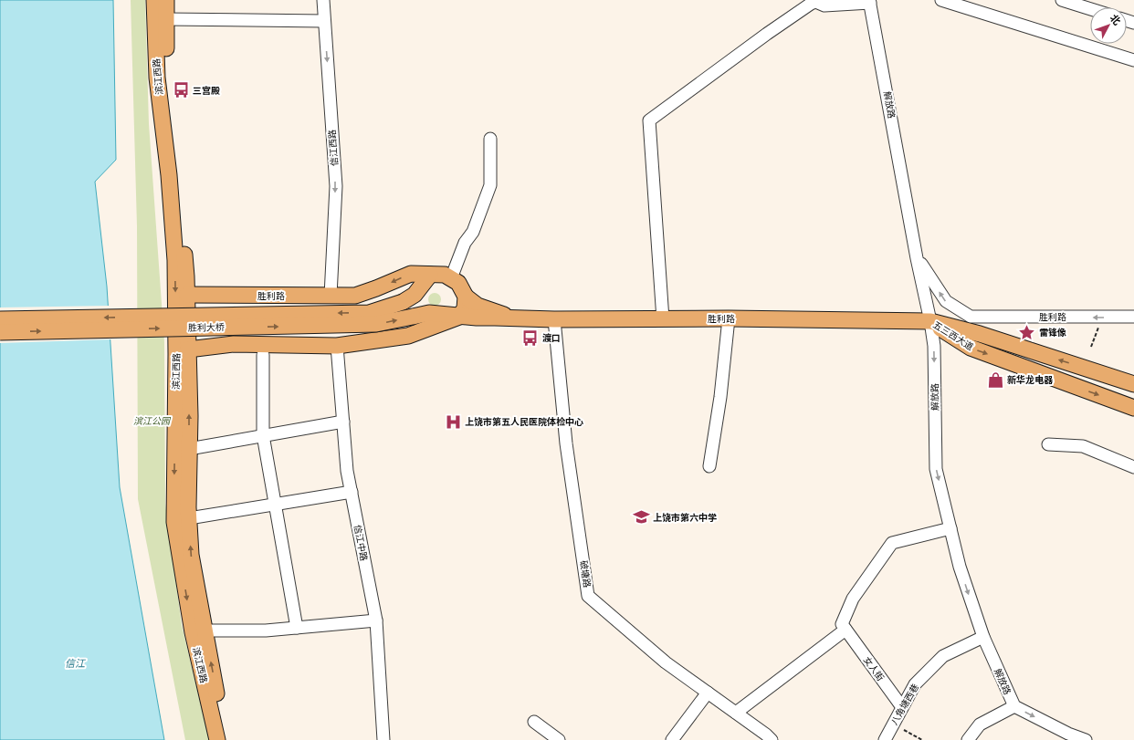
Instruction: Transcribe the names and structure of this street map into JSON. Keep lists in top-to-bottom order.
{
  "streets": {
    "main road": [
      "滨江西路",
      "胜利路",
      "胜利大桥",
      "五三西大道"
    ],
    "street": [
      "解放路",
      "信江西路",
      "信江中路",
      "破塘路",
      "女人街",
      "八角塘西巷"
    ]
  },
  "crossings": [
    ["滨江西路", "胜利路"],
    ["解放路", "胜利路"],
    ["解放路", "五三西大道"],
    ["解放路", "八角塘西巷"],
    ["信江西路", "胜利路"],
    ["胜利路", "胜利大桥"],
    ["胜利路", "五三西大道"],
    ["胜利路", "破塘路"],
    ["女人街", "八角塘西巷"]
  ],
  "one_way": ["解放路", "信江西路"],
  "water": ["信江"],
  "parks": ["滨江公园"],
  "places": {
    "bus stop": ["三宫殿", "渡口"],
    "place": ["雷锋像"],
    "shop": ["新华龙电器"],
    "hospital": ["上饶市第五人民医院体检中心"],
    "school or university": ["上饶市第六中学"]
  },
  "north": "top right"
}
